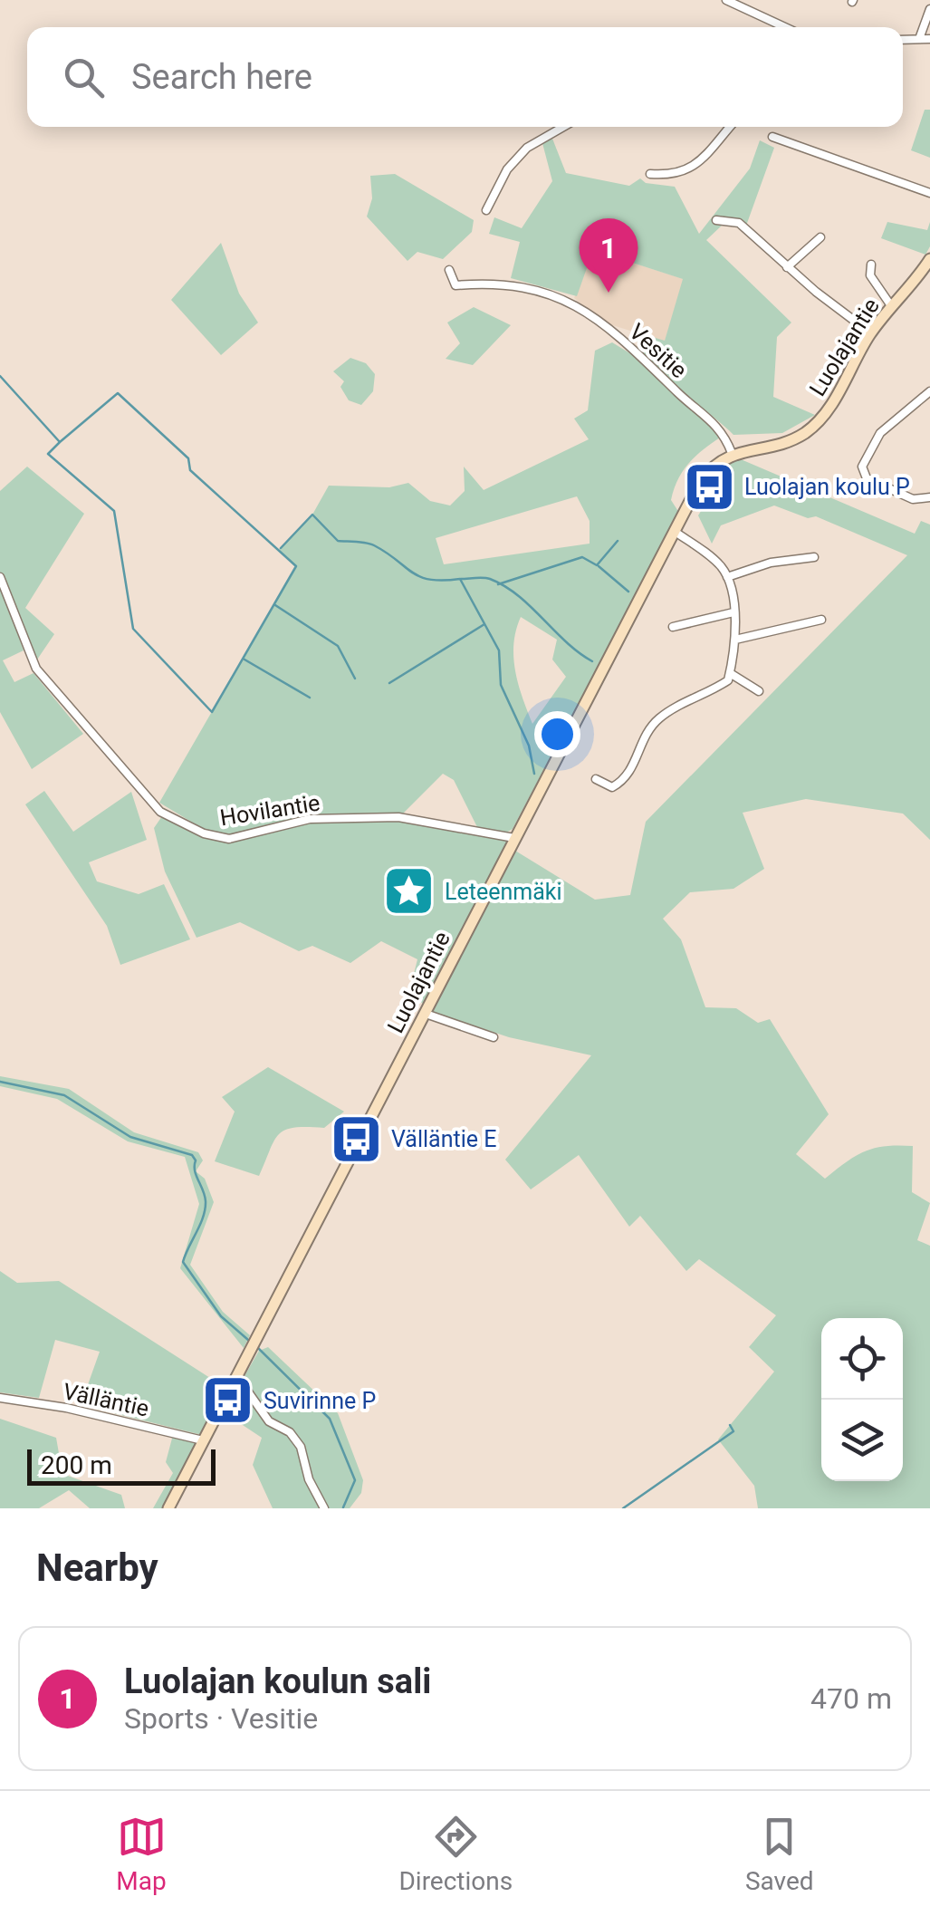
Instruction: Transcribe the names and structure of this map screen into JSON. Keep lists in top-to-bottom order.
{
  "streets": {
    "main road": ["Luolajantie"],
    "street": ["Vesitie", "Hovilantie", "Välläntie"]
  },
  "crossings": [
    ["Luolajantie", "Vesitie"],
    ["Luolajantie", "Hovilantie"],
    ["Luolajantie", "Välläntie"]
  ],
  "places": {
    "bus stop": ["Luolajan koulu P", "Välläntie E", "Suvirinne P"],
    "place": ["Leteenmäki"]
  },
  "scale_bar": "200 m",
  "page": {
    "search": "Search here",
    "pins": "1",
    "scale": "200 m",
    "heading": "Nearby",
    "list": [
      {
        "mark": "1",
        "name": "Luolajan koulun sali",
        "note": "Sports · Vesitie",
        "value": "470 m"
      }
    ],
    "nav": ["Map", "Directions", "Saved"]
  }
}
